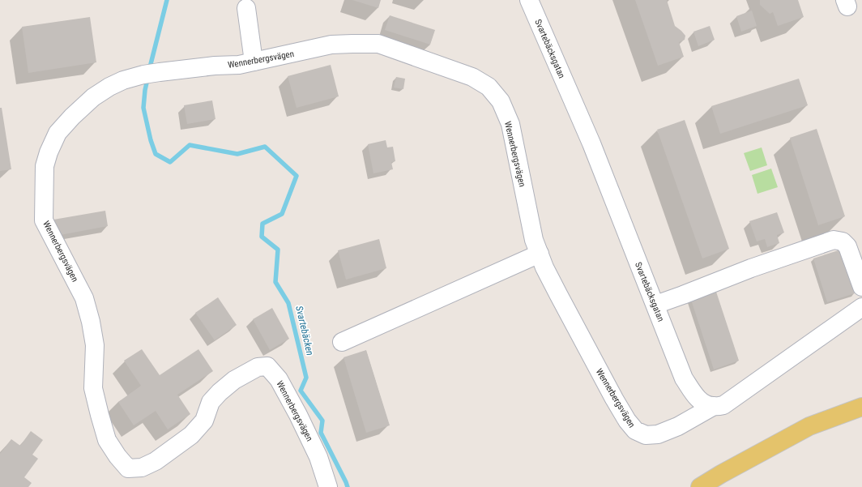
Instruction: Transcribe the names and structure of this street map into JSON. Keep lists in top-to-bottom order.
{
  "streets": {
    "street": ["Svartebäcksgatan", "Wennerbergsvägen"]
  },
  "crossings": [
    ["Svartebäcksgatan", "Wennerbergsvägen"]
  ],
  "water": ["Svartebäcken"]
}
